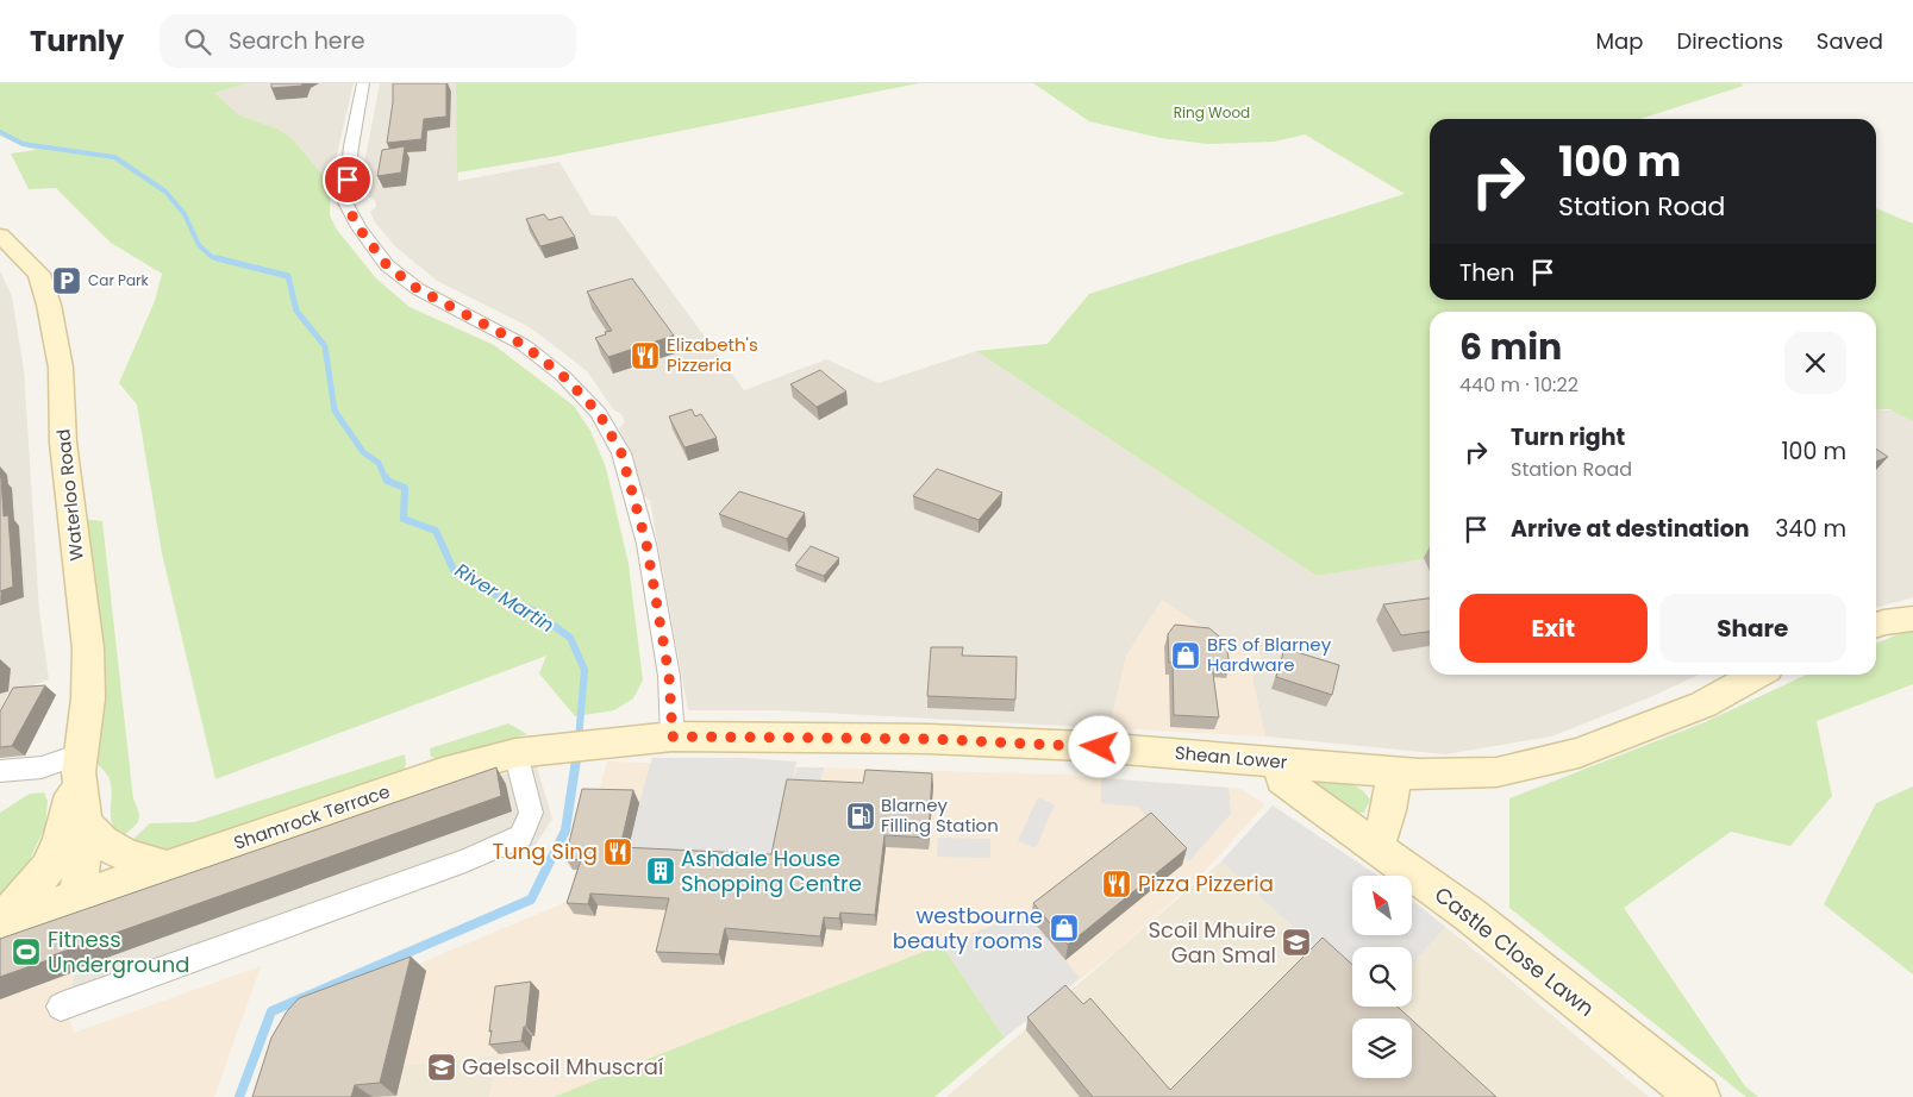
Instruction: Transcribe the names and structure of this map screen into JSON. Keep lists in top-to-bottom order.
{
  "streets": {
    "street": [
      "Waterloo Road",
      "Shean Lower",
      "Shamrock Terrace",
      "Castle Close Lawn"
    ]
  },
  "crossings": [
    ["Waterloo Road", "Shamrock Terrace"],
    ["Shean Lower", "Shamrock Terrace"],
    ["Shean Lower", "Castle Close Lawn"]
  ],
  "water": ["River Martin"],
  "parks": ["Ring Wood"],
  "places": {
    "parking": ["Car Park"],
    "restaurant": ["Elizabeth's Pizzeria", "Tung Sing", "Pizza Pizzeria"],
    "shop": ["BFS of Blarney Hardware", "westbourne beauty rooms"],
    "fuel station": ["Blarney Filling Station"],
    "building": ["Ashdale House Shopping Centre"],
    "school or university": ["Scoil Mhuire Gan Smal", "Gaelscoil Mhuscraí"],
    "sports": ["Fitness Underground"]
  },
  "north": "top left",
  "page": {
    "header": "Turnly",
    "search": "Search here",
    "nav": ["Map", "Directions", "Saved"],
    "turn": ["100 m", "Station Road"],
    "then": "Then",
    "heading": ["6 min", "440 m · 10:22"],
    "list": [
      {
        "name": "Turn right",
        "note": "Station Road",
        "value": "100 m"
      },
      {
        "name": "Arrive at destination",
        "value": "340 m"
      }
    ],
    "buttons": ["Exit", "Share"]
  }
}
